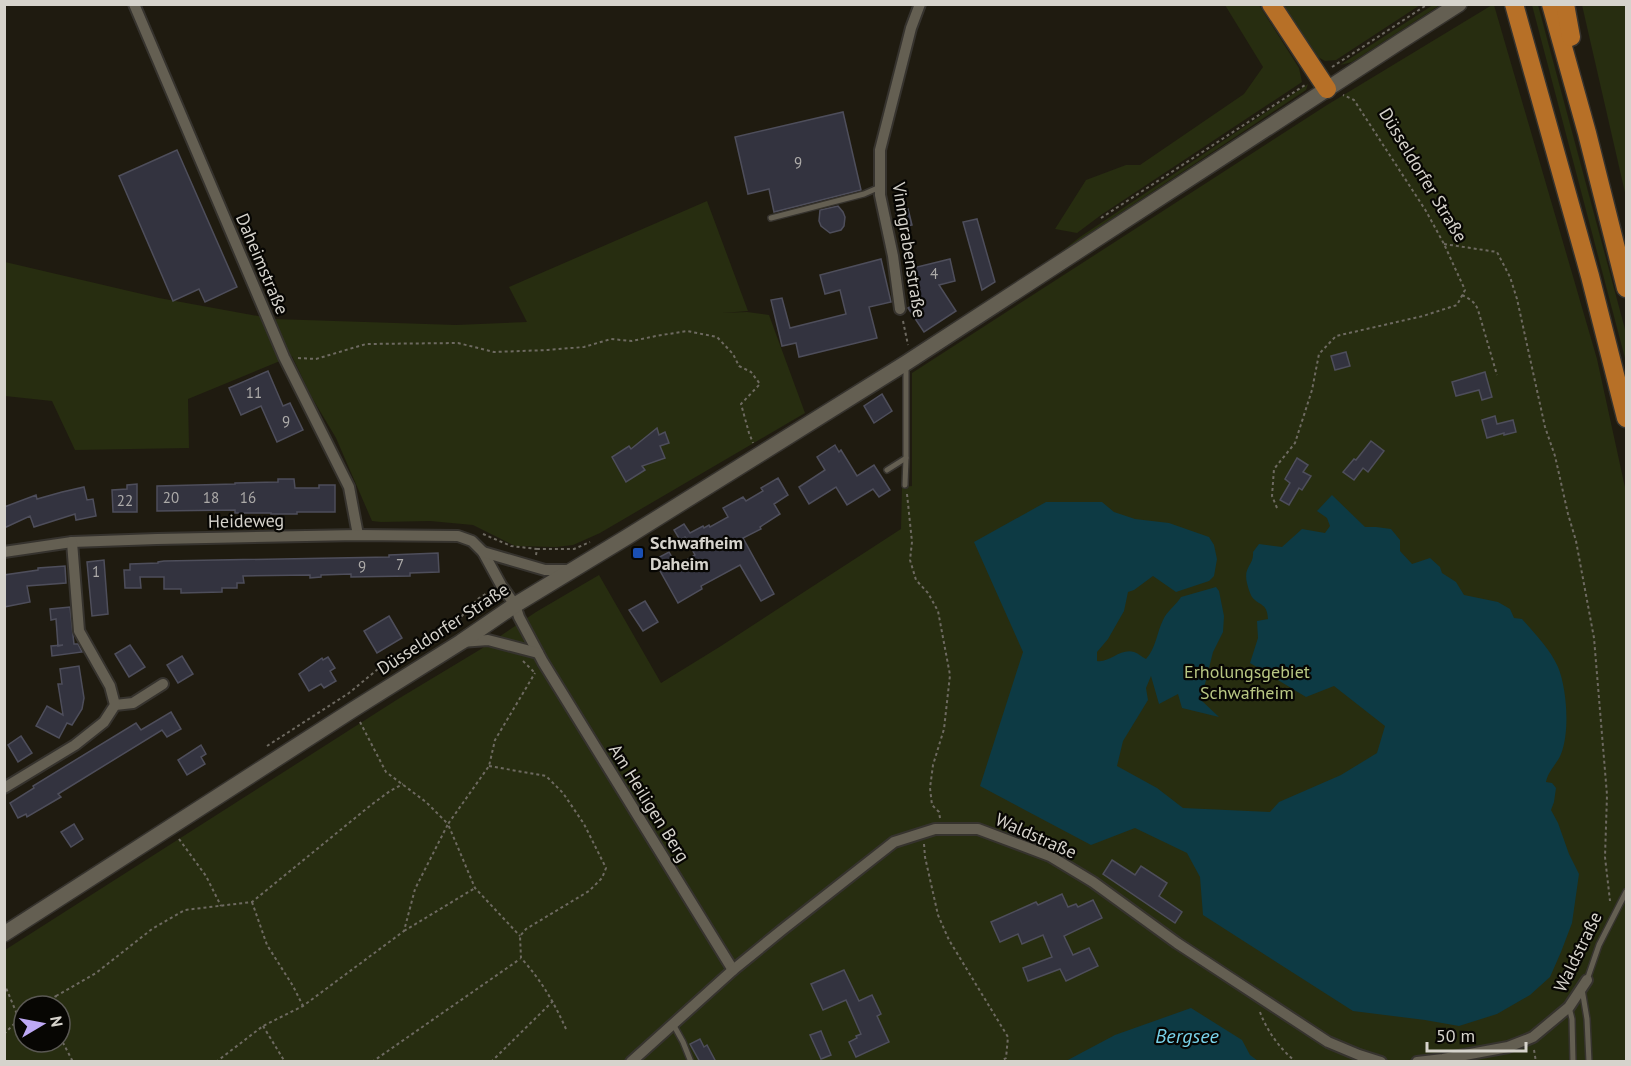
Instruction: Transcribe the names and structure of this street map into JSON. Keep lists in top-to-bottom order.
{
  "streets": {
    "main road": ["Düsseldorfer Straße"],
    "street": [
      "Vinngrabenstraße",
      "Daheimstraße",
      "Heideweg",
      "Am Heiligen Berg",
      "Waldstraße"
    ]
  },
  "crossings": [
    ["Düsseldorfer Straße", "Vinngrabenstraße"],
    ["Düsseldorfer Straße", "Am Heiligen Berg"],
    ["Daheimstraße", "Heideweg"],
    ["Am Heiligen Berg", "Waldstraße"]
  ],
  "water": ["Bergsee"],
  "parks": ["Erholungsgebiet Schwafheim"],
  "places": {
    "transit": ["Schwafheim Daheim"]
  },
  "house_numbers": [
    "9",
    "4",
    "11",
    "9",
    "20",
    "18",
    "16",
    "22",
    "7",
    "9",
    "1"
  ],
  "scale_bar": "50 m",
  "north": "right"
}
